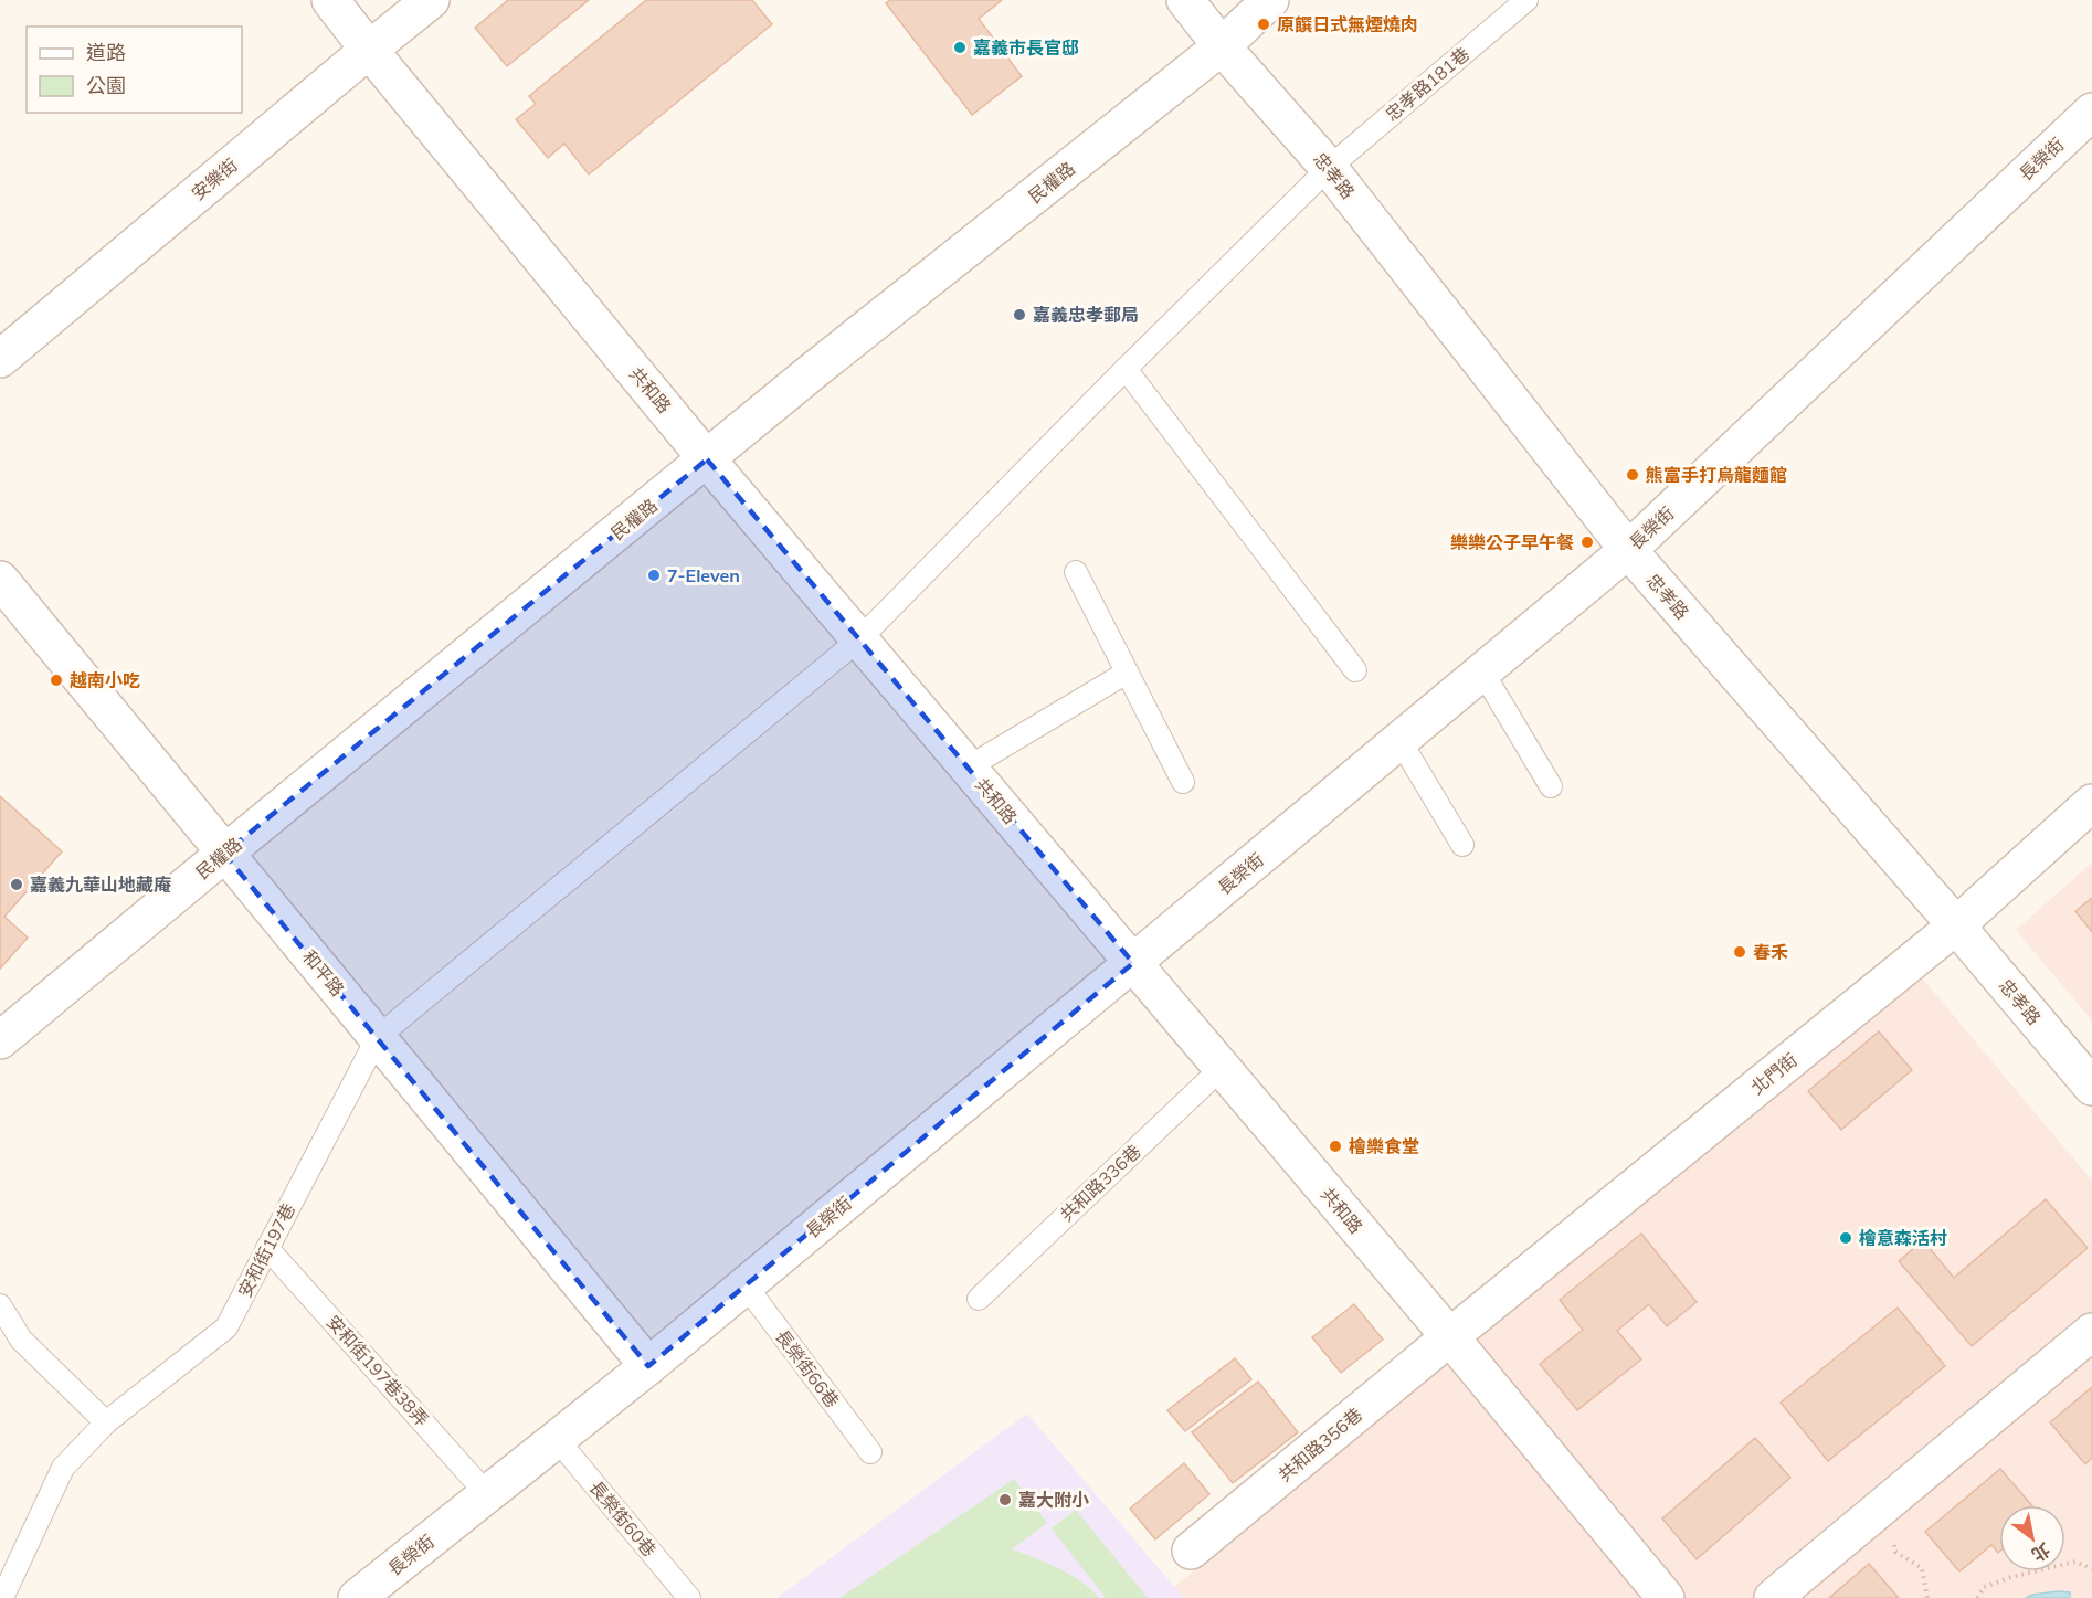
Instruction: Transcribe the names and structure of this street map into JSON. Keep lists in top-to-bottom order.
{
  "streets": {
    "street": [
      "長榮街",
      "忠孝路",
      "安樂街",
      "民權路",
      "共和路",
      "和平路",
      "北門街",
      "共和路356巷"
    ],
    "lane": [
      "忠孝路181巷",
      "共和路336巷",
      "安和街197巷",
      "長榮街66巷",
      "安和街197巷38弄",
      "長榮街60巷"
    ]
  },
  "crossings": [
    ["忠孝路181巷", "忠孝路"],
    ["忠孝路181巷", "共和路"],
    ["忠孝路181巷", "和平路"],
    ["忠孝路181巷", "安和街197巷"],
    ["長榮街", "忠孝路"],
    ["長榮街", "共和路"],
    ["長榮街", "和平路"],
    ["長榮街", "長榮街66巷"],
    ["長榮街", "安和街197巷38弄"],
    ["長榮街", "長榮街60巷"],
    ["忠孝路", "民權路"],
    ["忠孝路", "北門街"],
    ["安樂街", "共和路"],
    ["民權路", "共和路"],
    ["民權路", "和平路"],
    ["共和路", "北門街"],
    ["共和路", "共和路336巷"],
    ["共和路", "共和路356巷"],
    ["和平路", "安和街197巷"],
    ["北門街", "共和路356巷"],
    ["安和街197巷", "安和街197巷38弄"]
  ],
  "places": [
    "原饌日式無煙燒肉",
    "嘉義市長官邸",
    "嘉義忠孝郵局",
    "熊富手打烏龍麵館",
    "樂樂公子早午餐",
    "7-Eleven",
    "越南小吃",
    "嘉義九華山地藏庵",
    "春禾",
    "檜樂食堂",
    "檜意森活村",
    "嘉大附小"
  ],
  "legend": ["道路", "公園"],
  "north": "bottom right"
}
